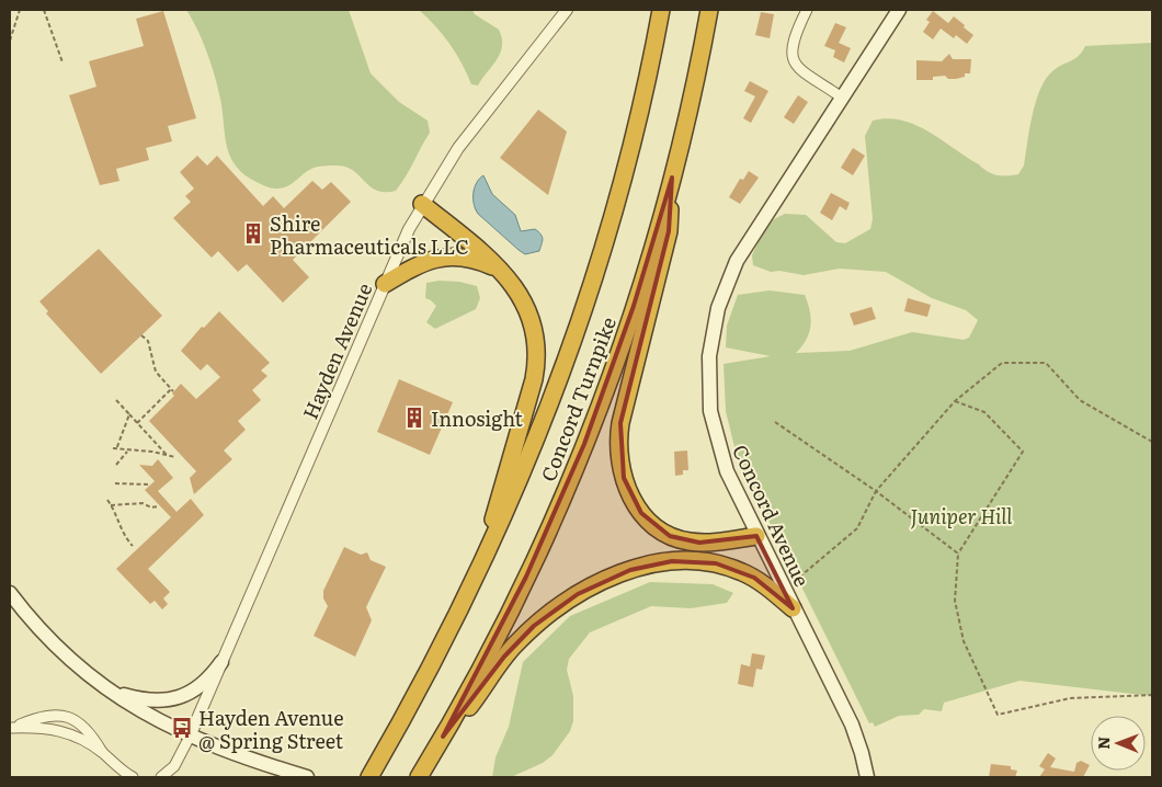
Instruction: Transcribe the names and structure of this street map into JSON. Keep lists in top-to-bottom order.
{
  "streets": {
    "highway": ["Concord Turnpike"],
    "main road": ["Concord Avenue"],
    "street": ["Hayden Avenue"]
  },
  "parks": ["Juniper Hill"],
  "places": {
    "building": ["Shire Pharmaceuticals LLC", "Innosight"],
    "bus stop": ["Hayden Avenue @ Spring Street"]
  },
  "north": "left"
}
